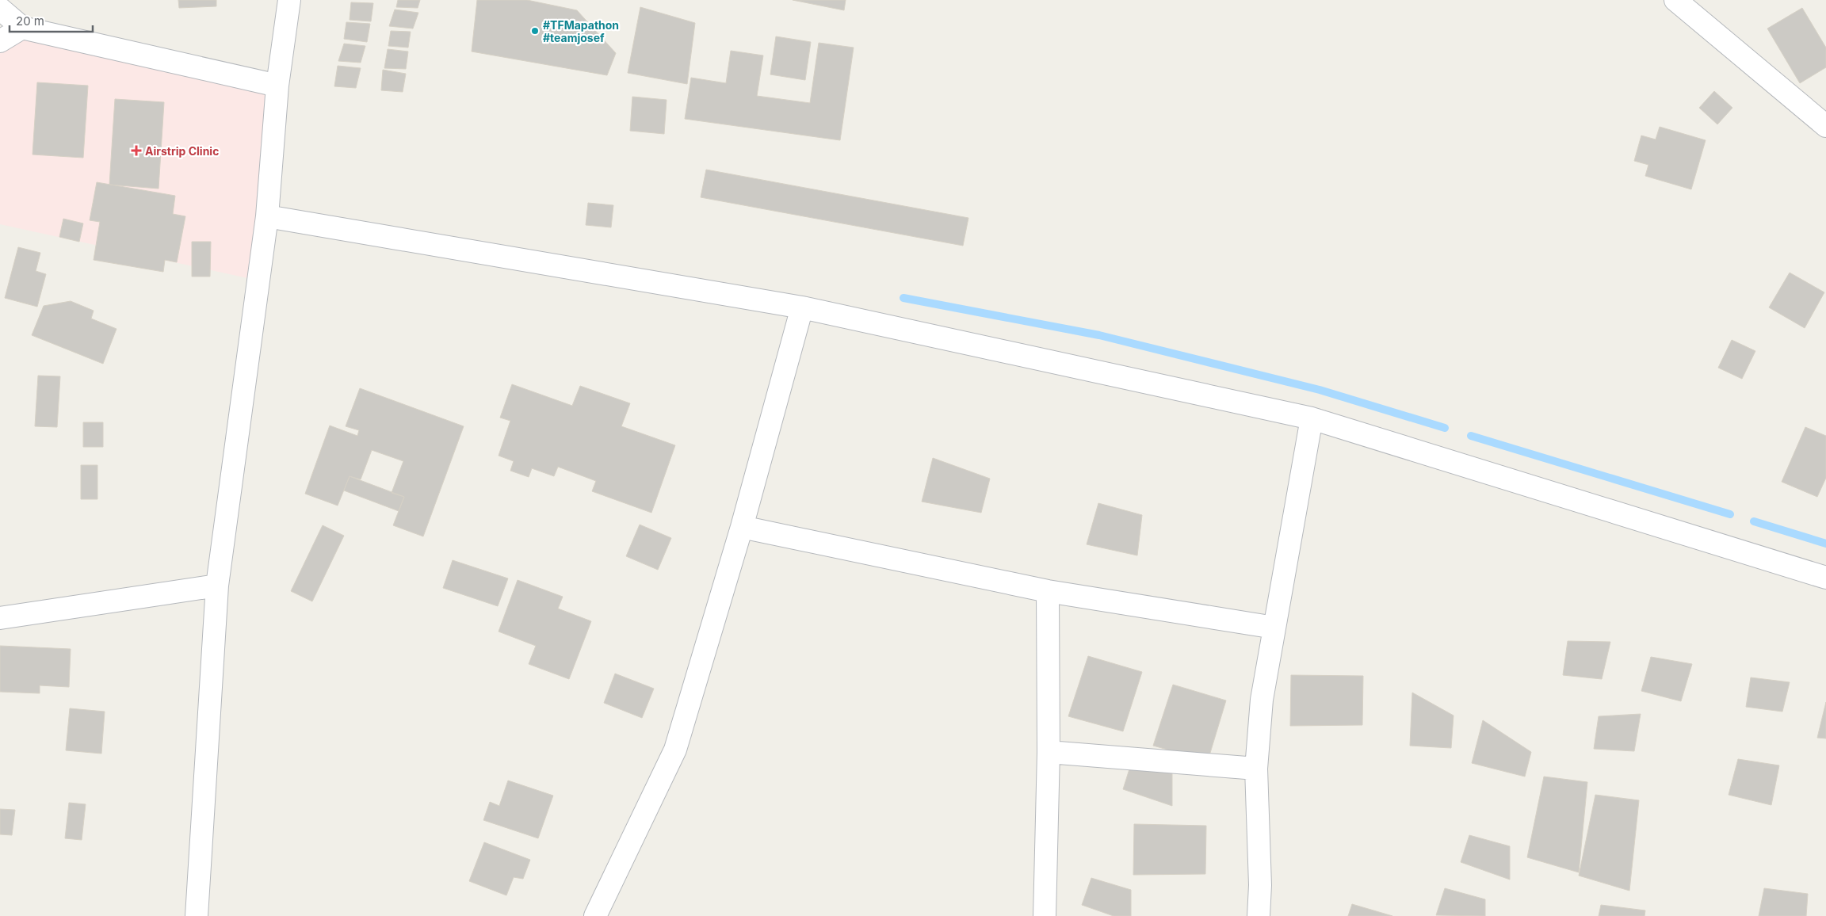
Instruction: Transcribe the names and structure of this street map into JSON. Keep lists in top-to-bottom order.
{
  "places": {
    "other": ["#TFMapathon #teamjosef"],
    "health": ["Airstrip Clinic"]
  },
  "scale_bar": "20 m"
}
